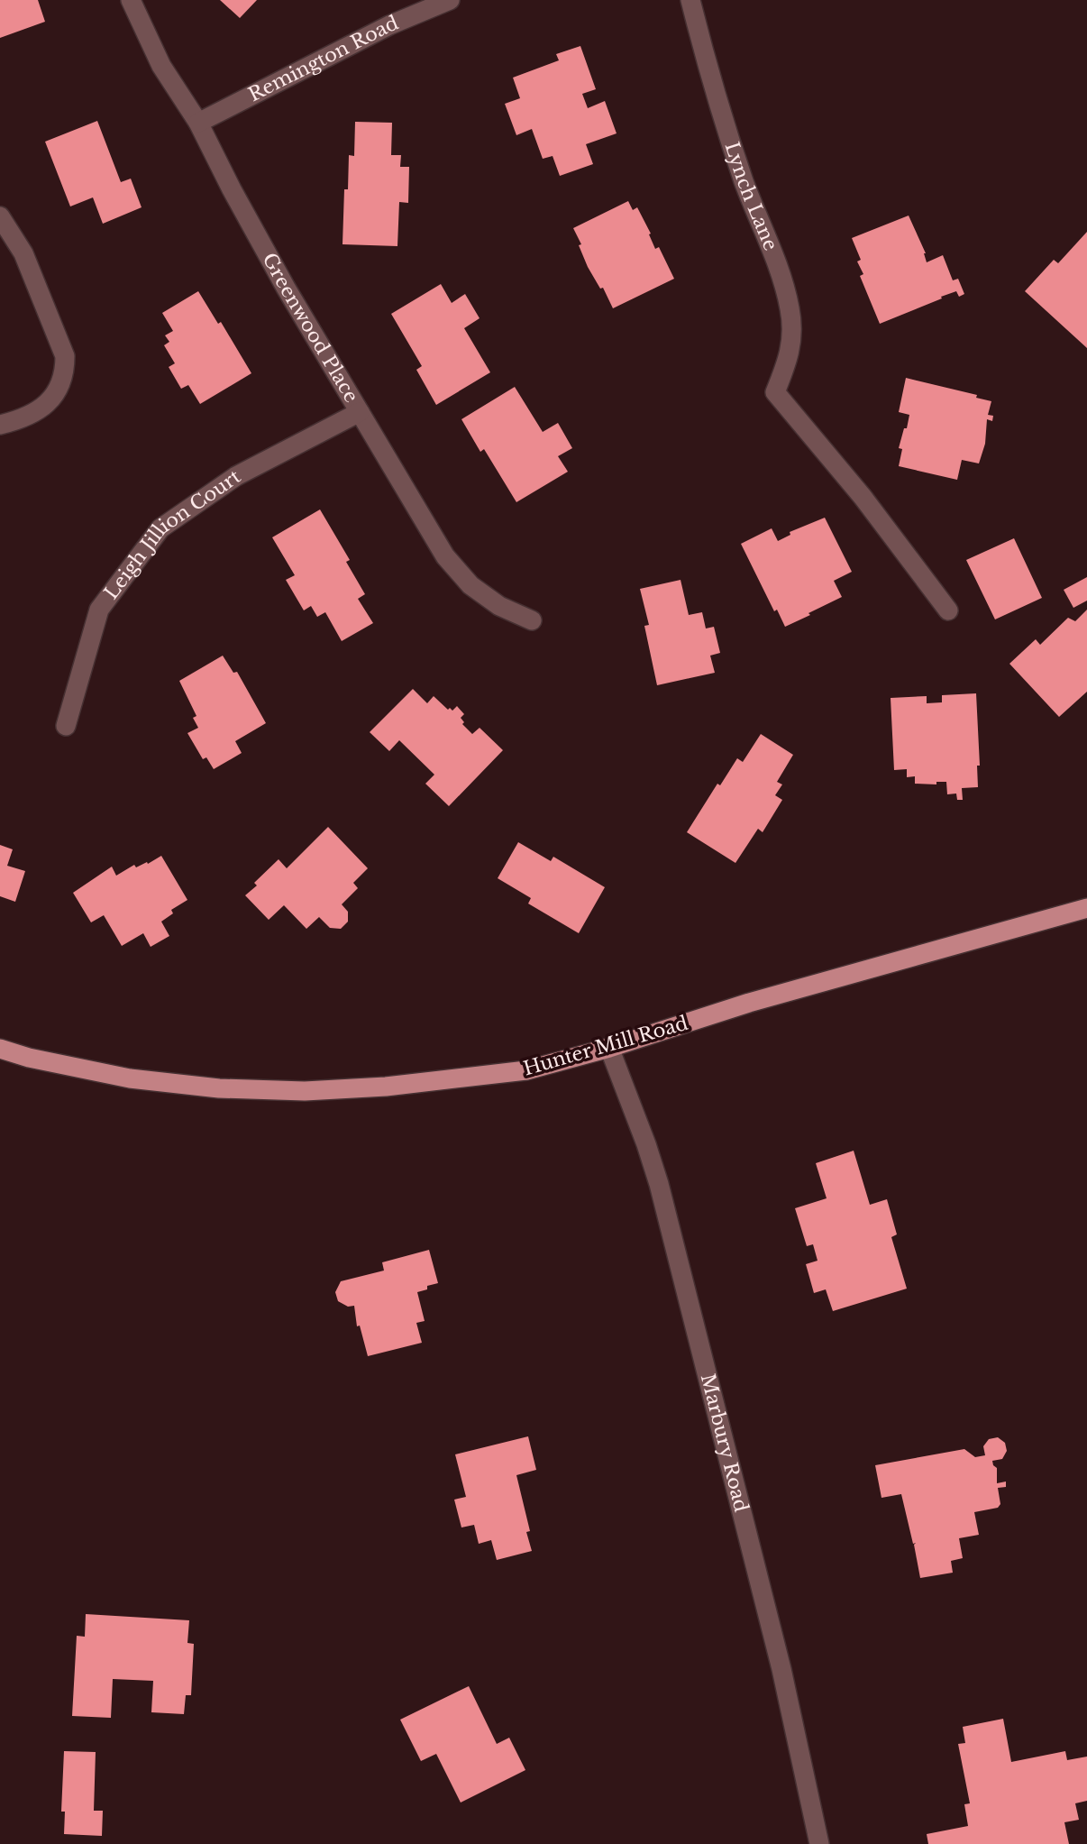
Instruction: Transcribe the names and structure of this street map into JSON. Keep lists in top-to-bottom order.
{
  "streets": {
    "main road": ["Hunter Mill Road"],
    "street": [
      "Remington Road",
      "Lynch Lane",
      "Greenwood Place",
      "Leigh Jillion Court",
      "Marbury Road"
    ]
  },
  "crossings": [
    ["Remington Road", "Greenwood Place"],
    ["Greenwood Place", "Leigh Jillion Court"],
    ["Hunter Mill Road", "Marbury Road"]
  ]
}
